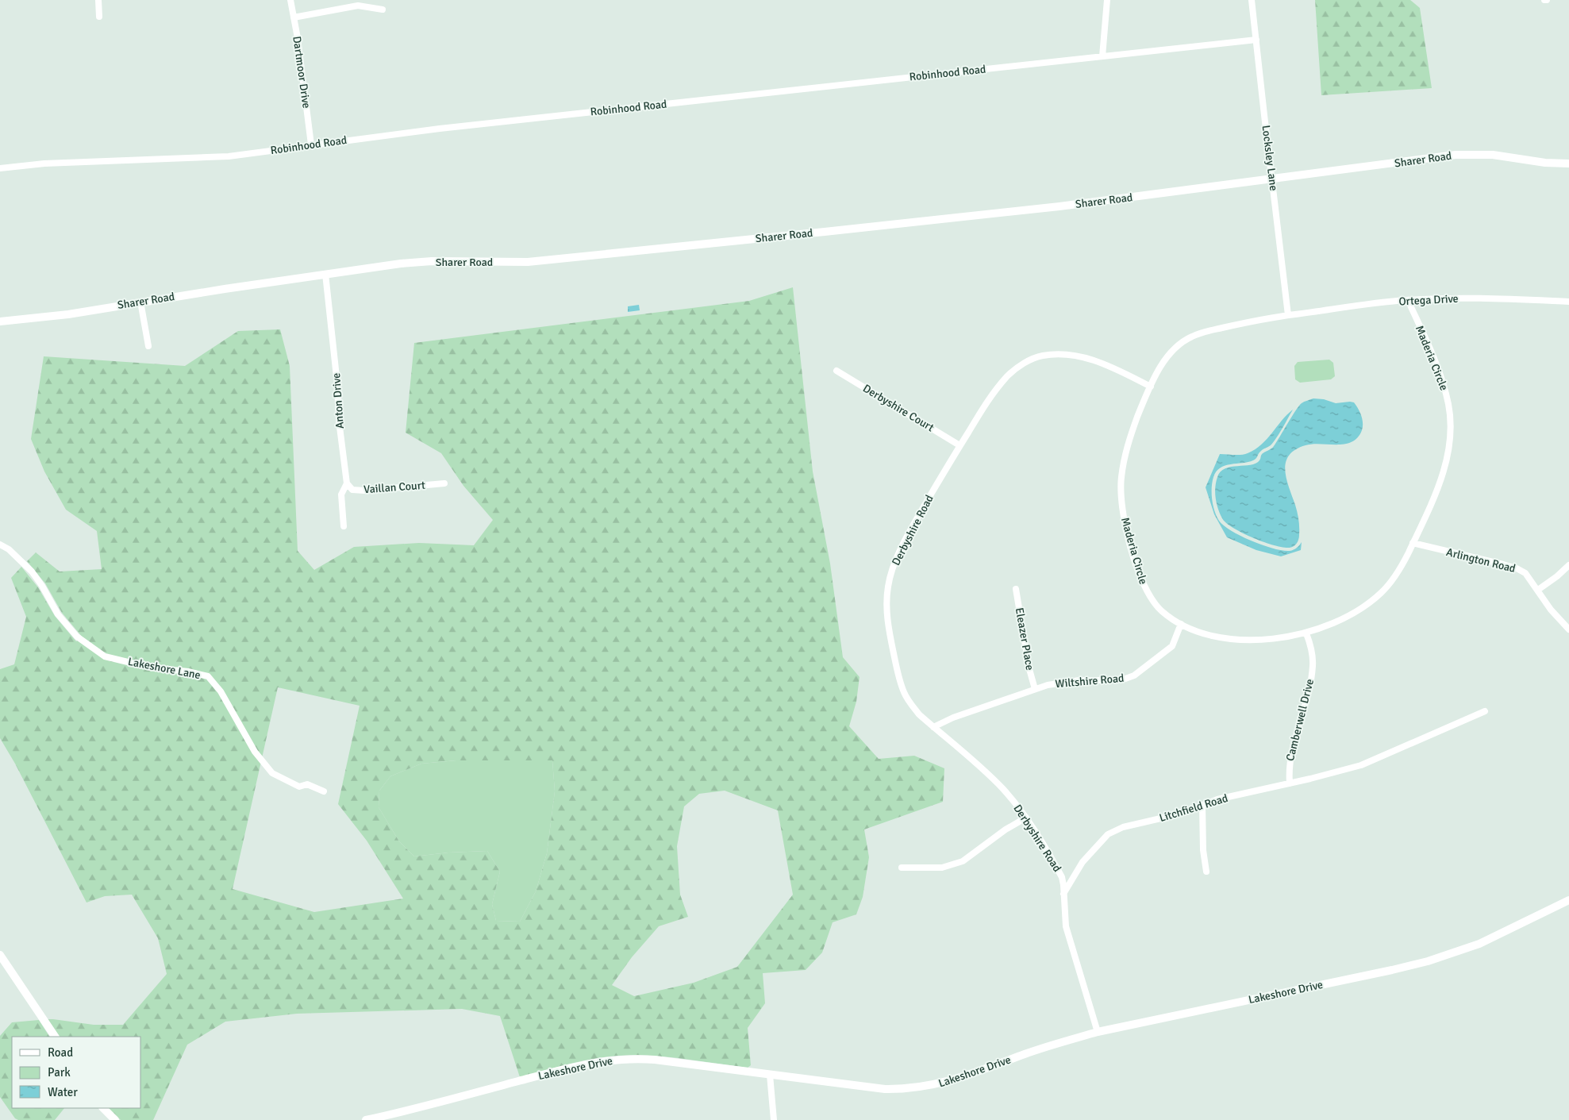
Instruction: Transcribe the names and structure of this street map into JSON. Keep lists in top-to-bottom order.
{
  "streets": {
    "street": [
      "Dartmoor Drive",
      "Robinhood Road",
      "Locksley Lane",
      "Sharer Road",
      "Ortega Drive",
      "Maderia Circle",
      "Anton Drive",
      "Derbyshire Court",
      "Vaillan Court",
      "Derbyshire Road",
      "Arlington Road",
      "Eleazer Place",
      "Lakeshore Lane",
      "Wiltshire Road",
      "Camberwell Drive",
      "Litchfield Road",
      "Lakeshore Drive"
    ]
  },
  "crossings": [
    ["Dartmoor Drive", "Robinhood Road"],
    ["Robinhood Road", "Locksley Lane"],
    ["Locksley Lane", "Sharer Road"],
    ["Locksley Lane", "Ortega Drive"],
    ["Locksley Lane", "Maderia Circle"],
    ["Sharer Road", "Anton Drive"],
    ["Ortega Drive", "Maderia Circle"],
    ["Maderia Circle", "Derbyshire Road"],
    ["Maderia Circle", "Arlington Road"],
    ["Maderia Circle", "Wiltshire Road"],
    ["Maderia Circle", "Camberwell Drive"],
    ["Anton Drive", "Vaillan Court"],
    ["Derbyshire Court", "Derbyshire Road"],
    ["Derbyshire Road", "Wiltshire Road"],
    ["Derbyshire Road", "Litchfield Road"],
    ["Eleazer Place", "Wiltshire Road"],
    ["Camberwell Drive", "Litchfield Road"]
  ],
  "legend": ["Road", "Park", "Water"]
}
